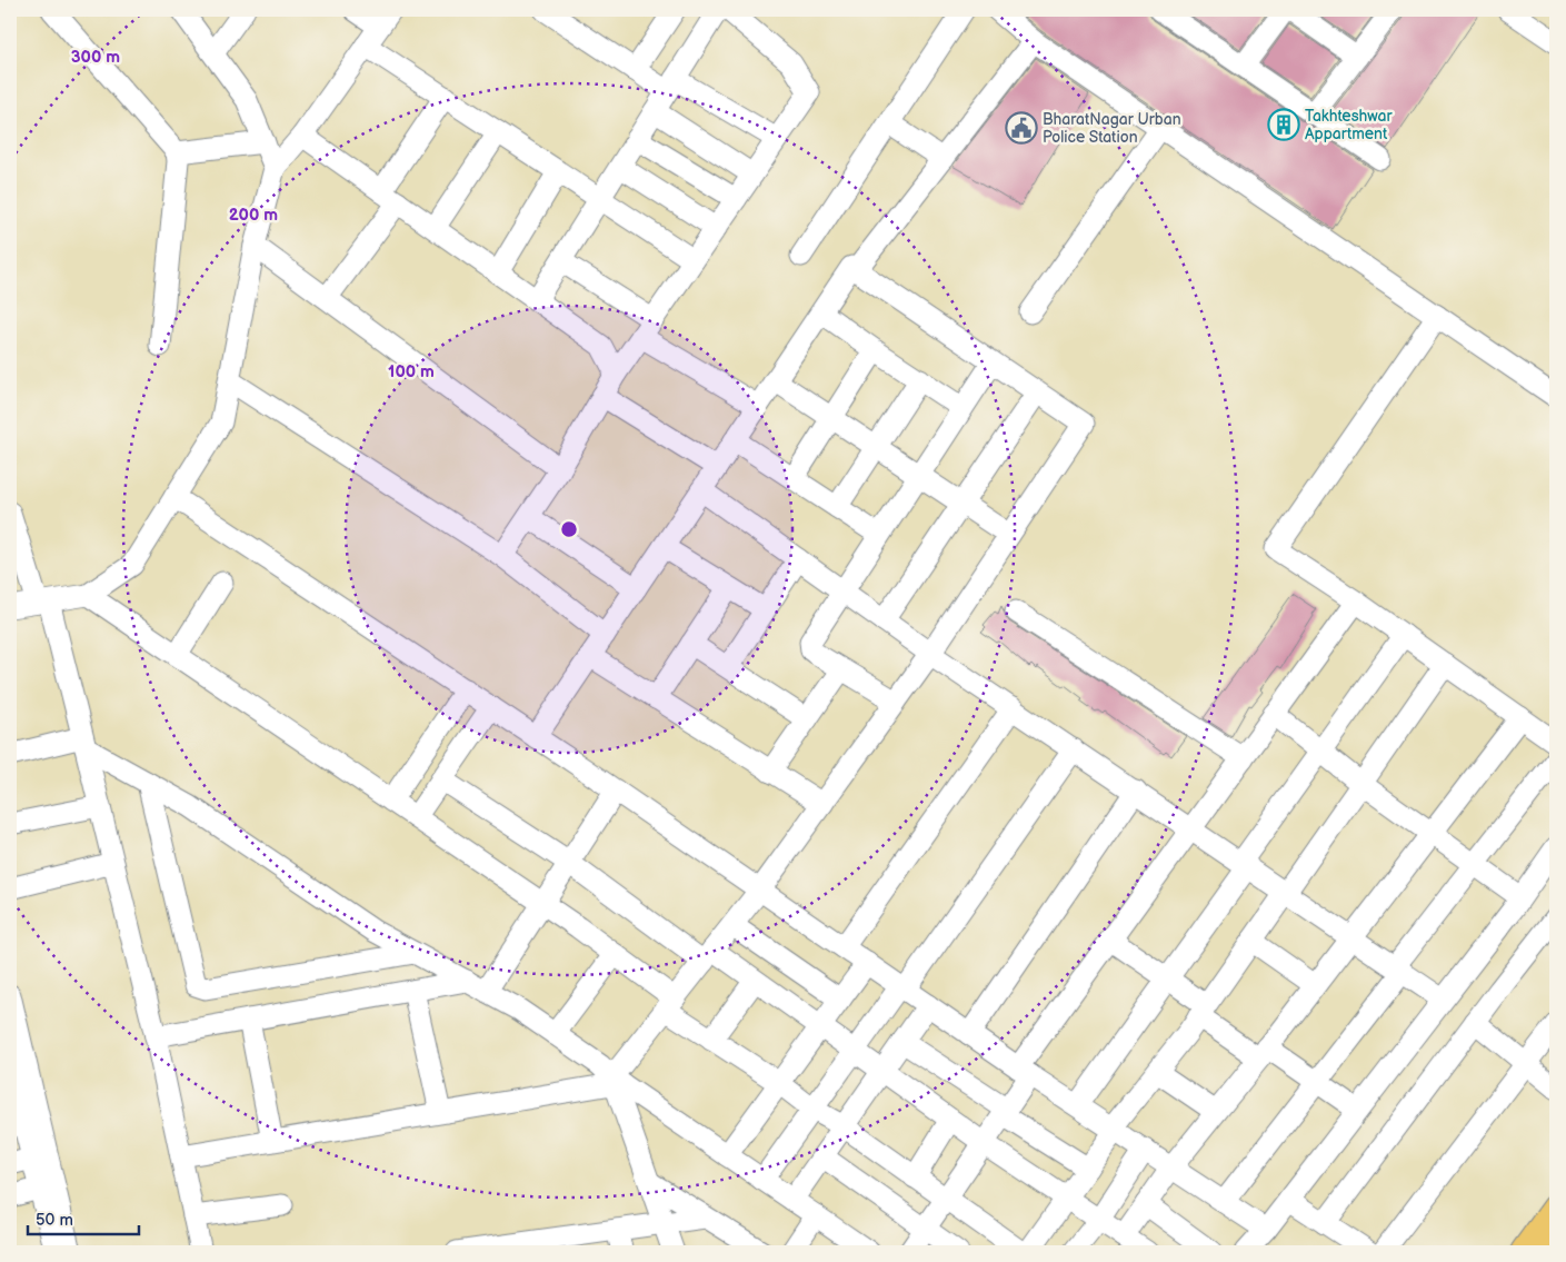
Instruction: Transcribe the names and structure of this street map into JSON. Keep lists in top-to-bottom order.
{
  "places": {
    "building": ["Takhteshwar Appartment"],
    "public building": ["BharatNagar Urban Police Station"]
  },
  "scale_bar": "50 m",
  "rings": ["300 m", "200 m", "100 m"]
}
